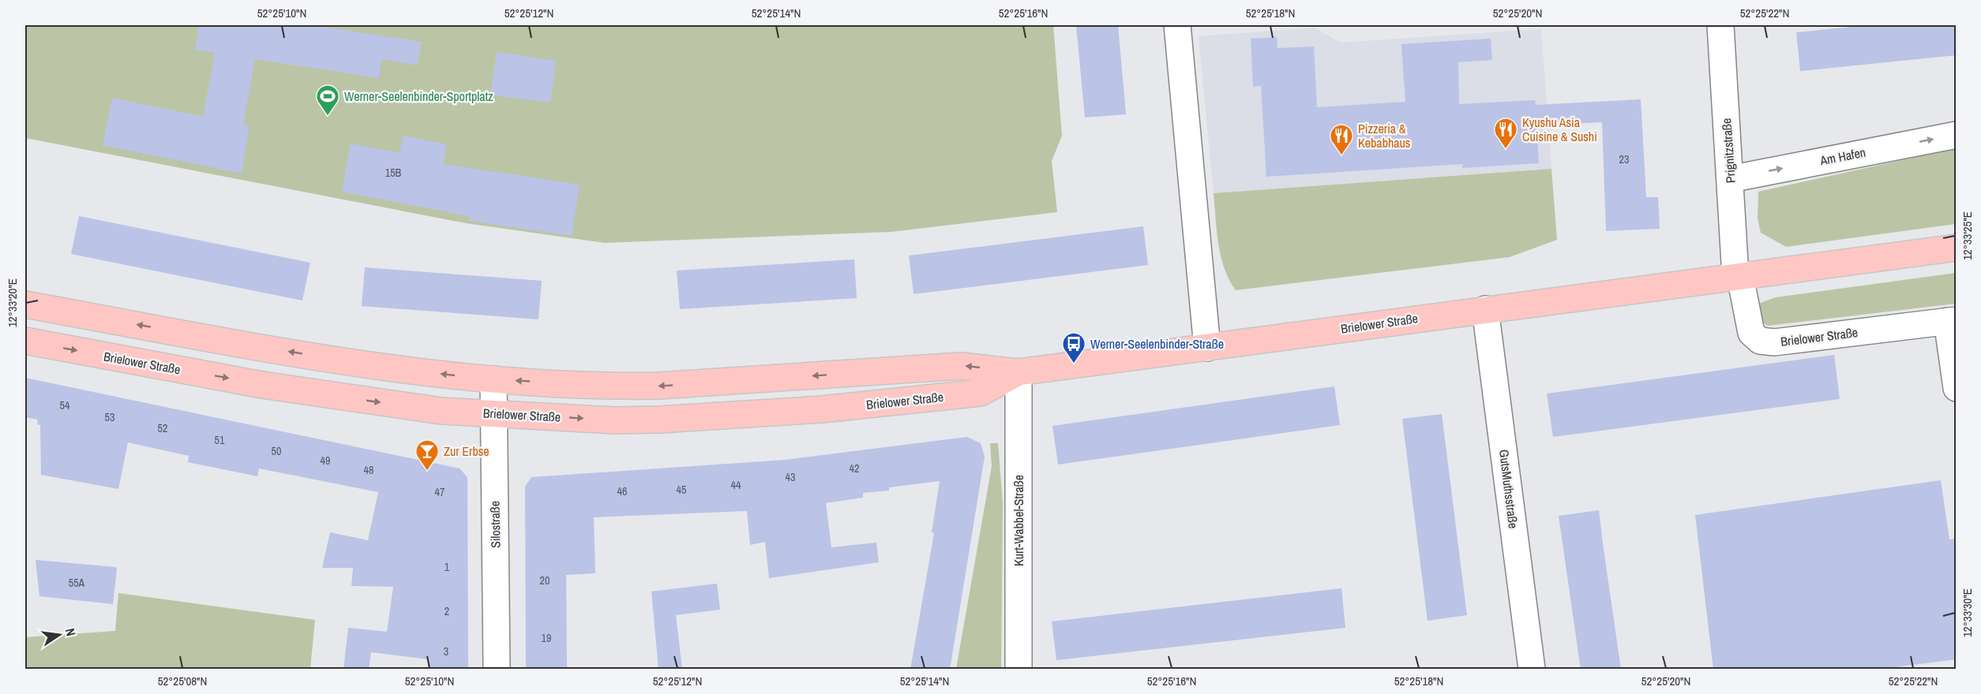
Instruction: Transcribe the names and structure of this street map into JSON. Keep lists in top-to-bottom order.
{
  "streets": {
    "main road": ["Brielower Straße"],
    "street": [
      "Prignitzstraße",
      "Am Hafen",
      "GutsMuthsstraße",
      "Kurt-Wabbel-Straße",
      "Silostraße"
    ]
  },
  "crossings": [
    ["Prignitzstraße", "Am Hafen"],
    ["Prignitzstraße", "Brielower Straße"],
    ["Brielower Straße", "GutsMuthsstraße"],
    ["Brielower Straße", "Kurt-Wabbel-Straße"],
    ["Brielower Straße", "Silostraße"]
  ],
  "one_way": ["Am Hafen"],
  "places": {
    "sports": ["Werner-Seelenbinder-Sportplatz"],
    "restaurant": ["Kyushu Asia Cuisine & Sushi", "Pizzeria & Kebabhaus"],
    "bus stop": ["Werner-Seelenbinder-Straße"],
    "bar": ["Zur Erbse"]
  },
  "house_numbers": [
    "23",
    "15B",
    "54",
    "53",
    "52",
    "51",
    "50",
    "49",
    "42",
    "48",
    "43",
    "44",
    "45",
    "46",
    "47",
    "1",
    "20",
    "55A",
    "2",
    "19",
    "3"
  ],
  "north": "right",
  "coordinates": [
    "52°25'10\"N",
    "52°25'12\"N",
    "52°25'14\"N",
    "52°25'16\"N",
    "52°25'18\"N",
    "52°25'20\"N",
    "52°25'22\"N",
    "12°33'25\"E",
    "12°33'20\"E",
    "12°33'30\"E",
    "52°25'08\"N"
  ]
}
